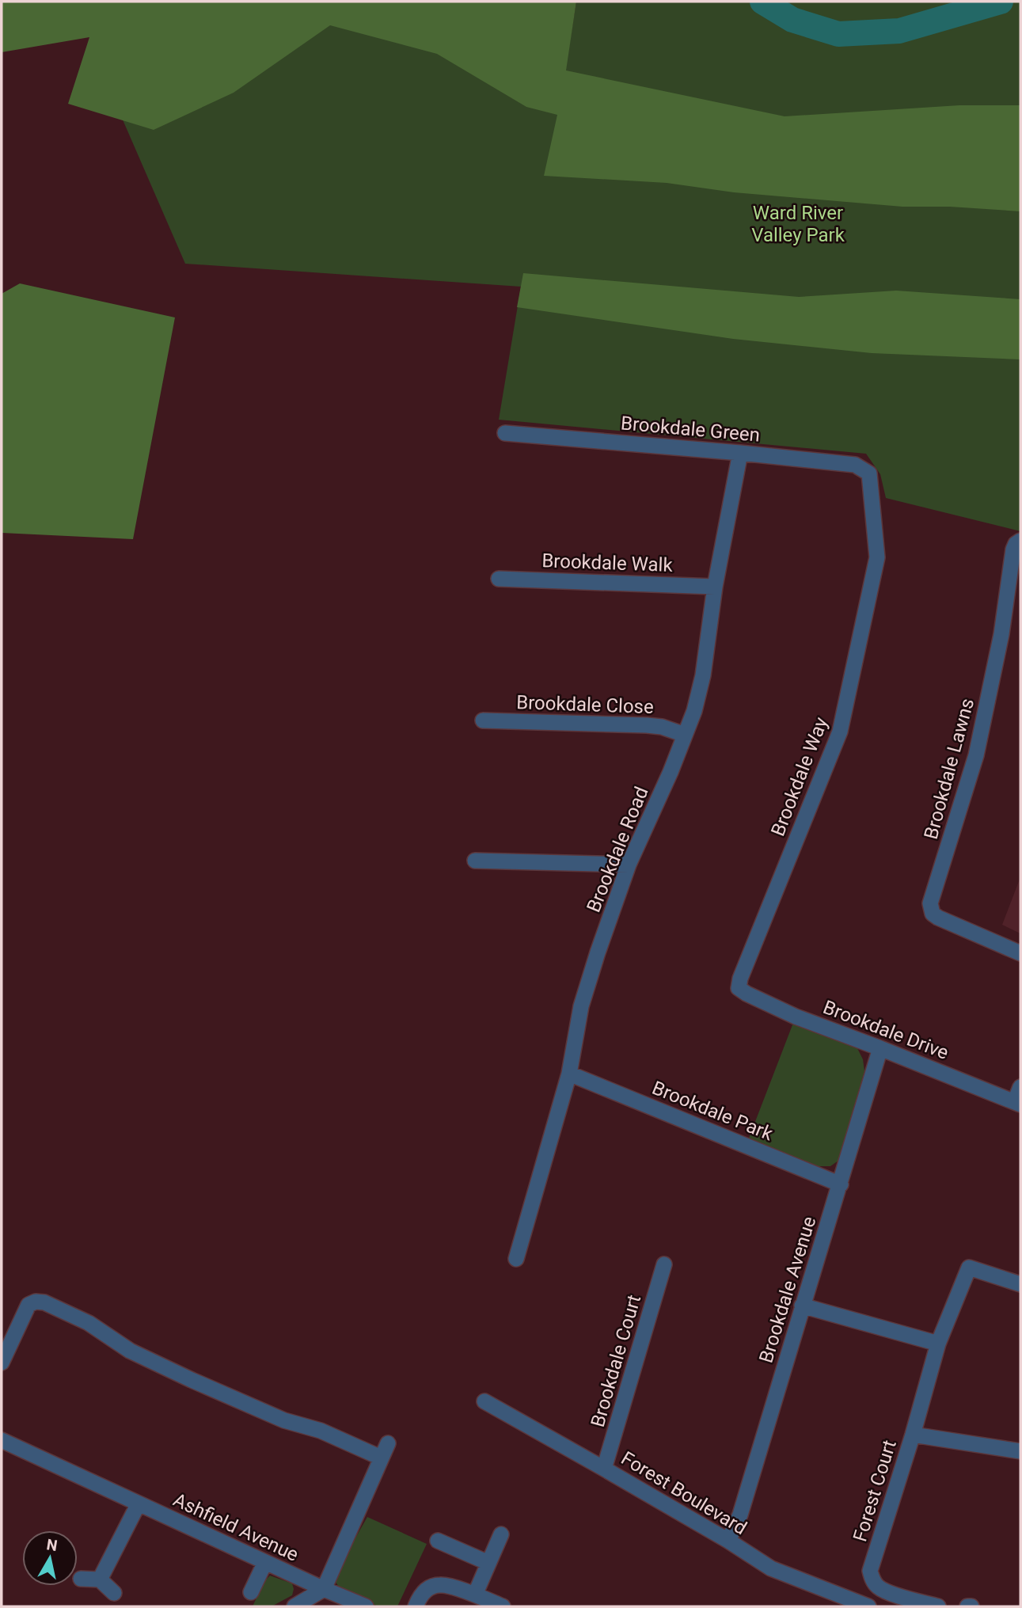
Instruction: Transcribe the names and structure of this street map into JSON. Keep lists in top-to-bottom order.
{
  "streets": {
    "street": [
      "Brookdale Green",
      "Brookdale Walk",
      "Brookdale Close",
      "Brookdale Lawns",
      "Brookdale Way",
      "Brookdale Road",
      "Brookdale Drive",
      "Brookdale Park",
      "Brookdale Avenue",
      "Brookdale Court",
      "Forest Court",
      "Forest Boulevard",
      "Ashfield Avenue"
    ]
  },
  "crossings": [
    ["Brookdale Green", "Brookdale Way"],
    ["Brookdale Green", "Brookdale Road"],
    ["Brookdale Walk", "Brookdale Road"],
    ["Brookdale Close", "Brookdale Road"],
    ["Brookdale Way", "Brookdale Drive"],
    ["Brookdale Road", "Brookdale Park"],
    ["Brookdale Drive", "Brookdale Avenue"],
    ["Brookdale Park", "Brookdale Avenue"],
    ["Brookdale Avenue", "Forest Boulevard"],
    ["Brookdale Court", "Forest Boulevard"]
  ],
  "parks": ["Ward River Valley Park"],
  "north": "top"
}
